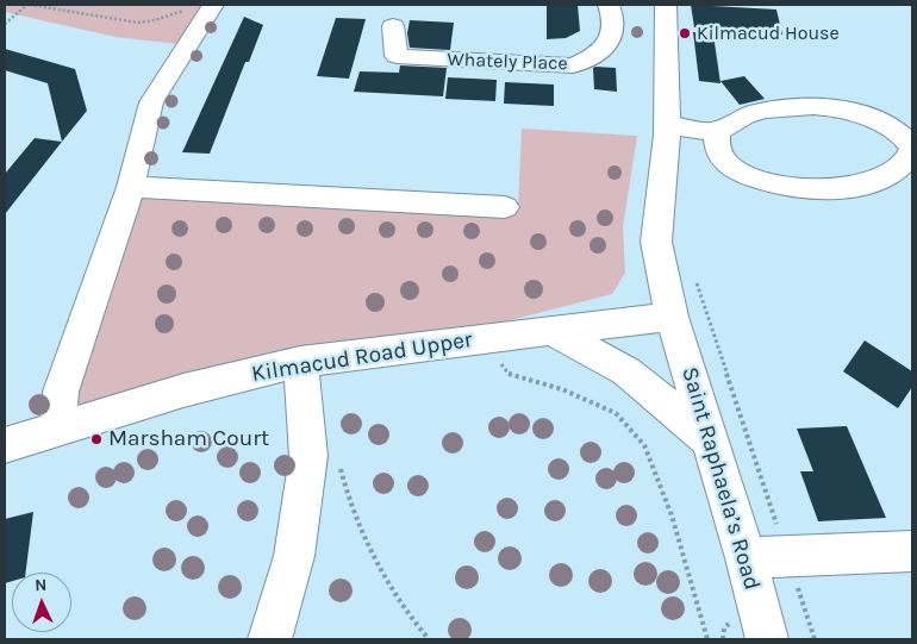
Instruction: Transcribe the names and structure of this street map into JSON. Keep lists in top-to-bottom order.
{
  "streets": {
    "street": ["Whately Place", "Kilmacud Road Upper", "Saint Raphaela’s Road"]
  },
  "crossings": [
    ["Kilmacud Road Upper", "Saint Raphaela’s Road"]
  ],
  "places": ["Kilmacud House", "Marsham Court"],
  "north": "top"
}
